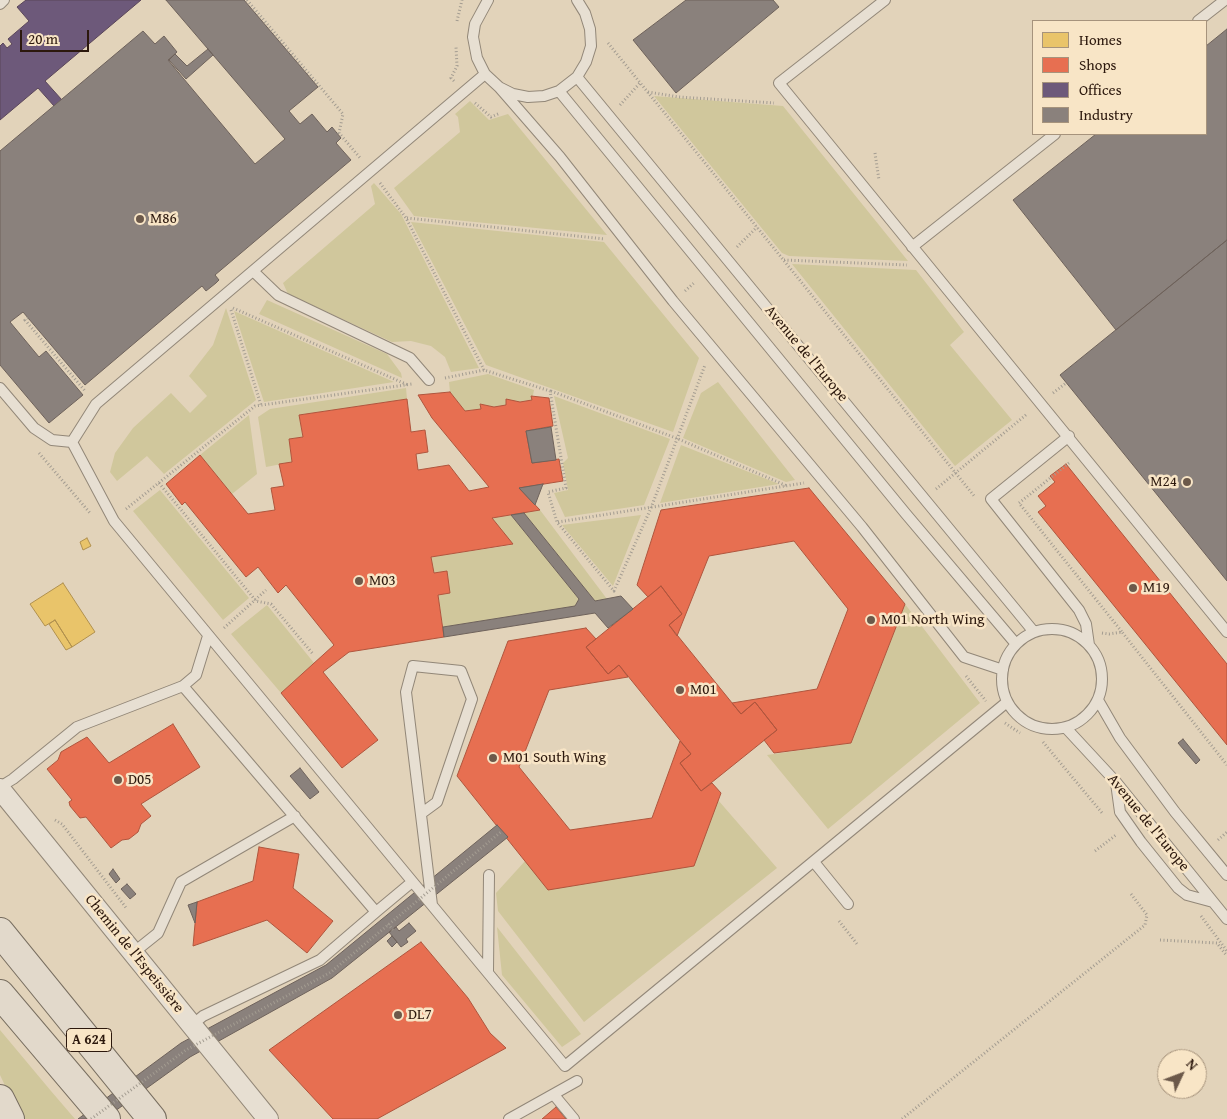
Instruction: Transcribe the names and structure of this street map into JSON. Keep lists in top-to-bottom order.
{
  "streets": {
    "highway": ["A 624"],
    "street": ["Chemin de l'Espeissière"],
    "lane": ["Avenue de l'Europe"]
  },
  "places": [
    "M86",
    "M24",
    "M03",
    "M19",
    "M01 North Wing",
    "M01",
    "M01 South Wing",
    "D05",
    "DL7"
  ],
  "legend": [
    "Homes",
    "Shops",
    "Offices",
    "Industry"
  ],
  "scale_bar": "20 m",
  "north": "top right"
}
